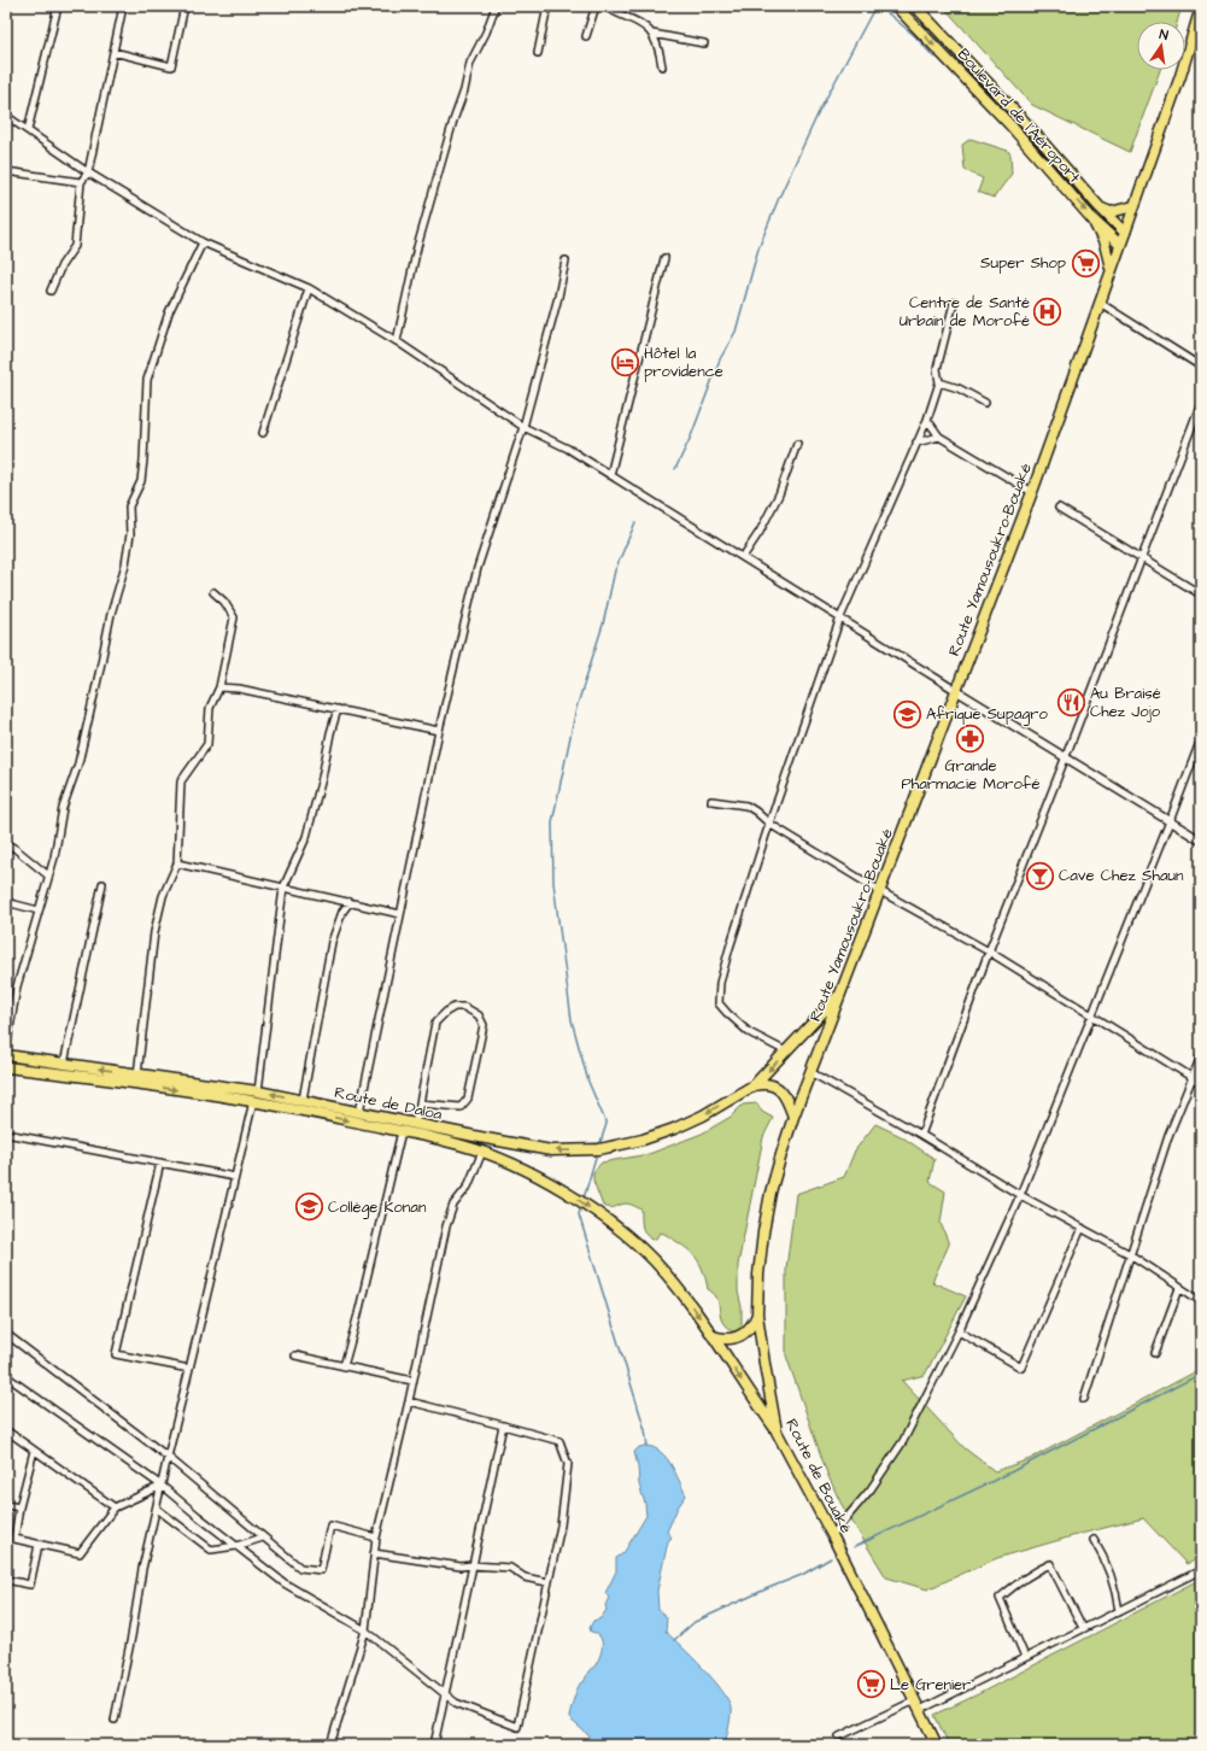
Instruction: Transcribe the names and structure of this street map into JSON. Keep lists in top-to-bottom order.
{
  "streets": {
    "main road": [
      "Boulevard de l'Aéroport",
      "Route Yamousoukro-Bouaké",
      "Route de Daloa",
      "Route de Bouaké"
    ]
  },
  "crossings": [
    ["Boulevard de l'Aéroport", "Route Yamousoukro-Bouaké"],
    ["Route Yamousoukro-Bouaké", "Route de Daloa"],
    ["Route Yamousoukro-Bouaké", "Route de Bouaké"],
    ["Route de Daloa", "Route de Bouaké"]
  ],
  "places": {
    "supermarket": ["Super Shop", "Le Grenier"],
    "hospital": ["Centre de Santé Urbain de Morofé"],
    "hotel": ["Hôtel la providence"],
    "restaurant": ["Au Braisé Chez Jojo"],
    "school or university": ["Afrique Supagro", "Collège Konan"],
    "pharmacy": ["Grande Pharmacie Morofé"],
    "bar": ["Cave Chez Shaun"]
  },
  "north": "top"
}
